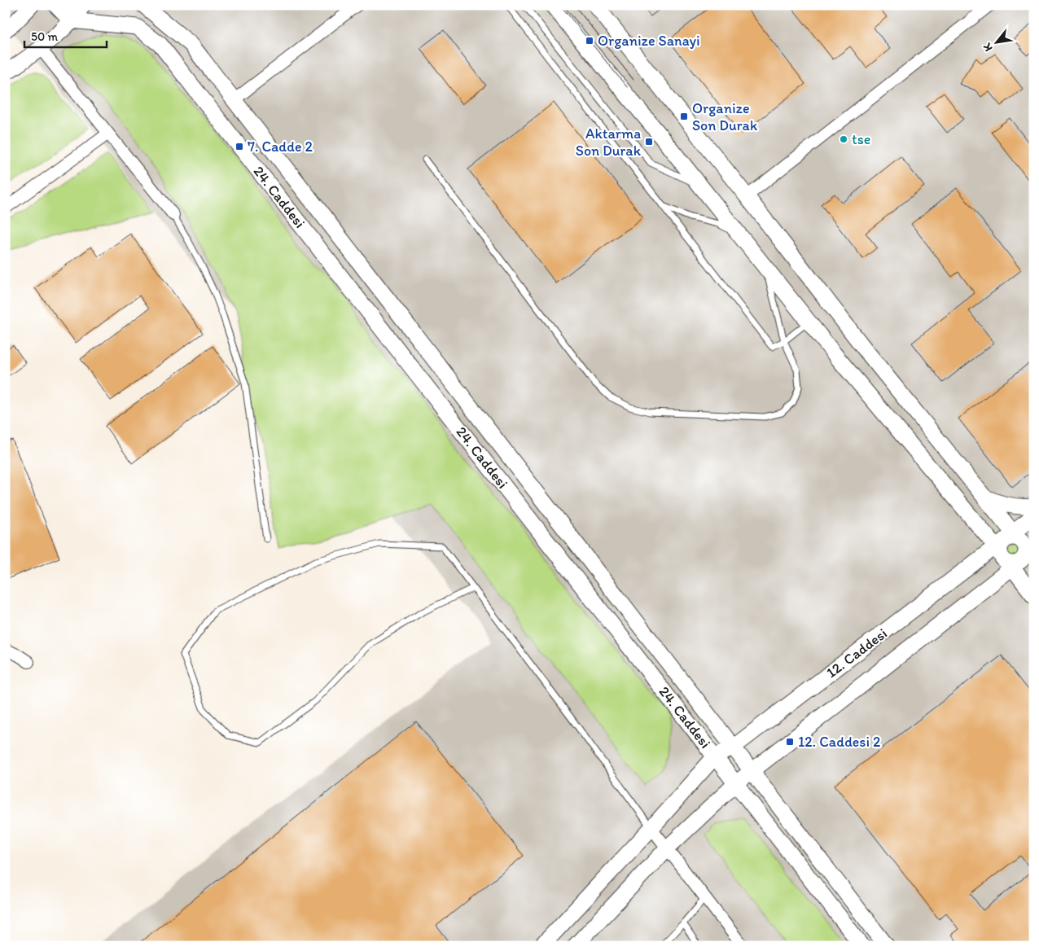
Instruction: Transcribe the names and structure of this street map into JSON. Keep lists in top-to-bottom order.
{
  "streets": {
    "street": ["24. Caddesi", "12. Caddesi"]
  },
  "crossings": [
    ["24. Caddesi", "12. Caddesi"]
  ],
  "places": {
    "transit": [
      "Organize Sanayi",
      "Organize Son Durak",
      "Aktarma Son Durak",
      "7. Cadde 2",
      "12. Caddesi 2"
    ],
    "other": ["tse"]
  },
  "scale_bar": "50 m",
  "north": "bottom left"
}
